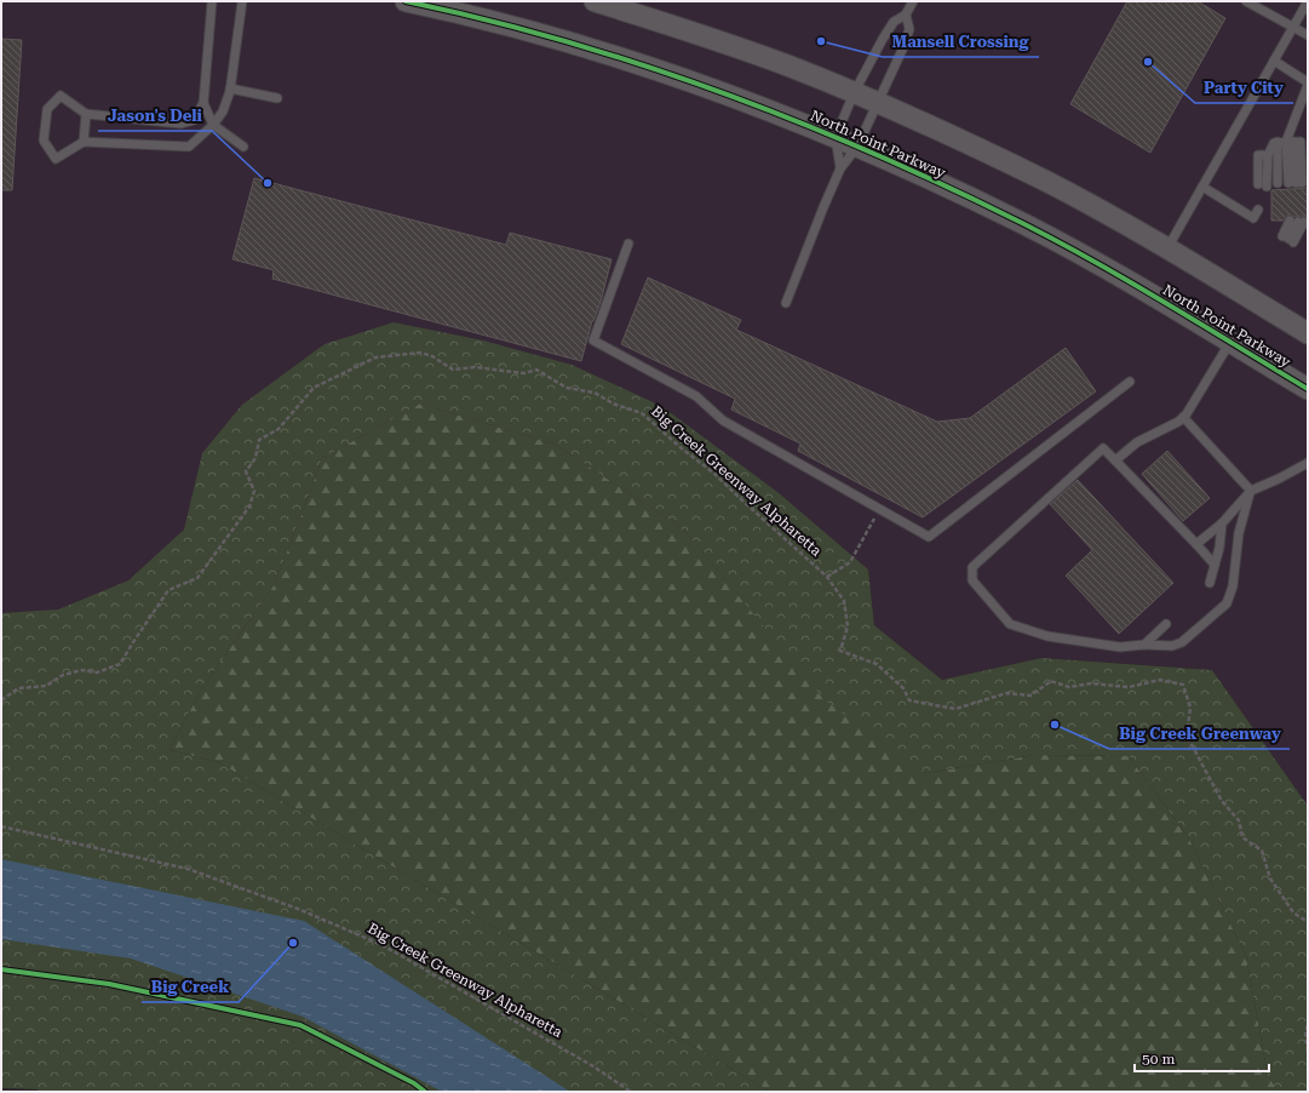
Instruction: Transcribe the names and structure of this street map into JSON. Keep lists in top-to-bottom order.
{
  "streets": {
    "street": ["North Point Parkway"],
    "path": ["Big Creek Greenway Alpharetta"]
  },
  "places": [
    "Mansell Crossing",
    "Party City",
    "Jason's Deli",
    "Big Creek Greenway",
    "Big Creek"
  ],
  "scale_bar": "50 m"
}
